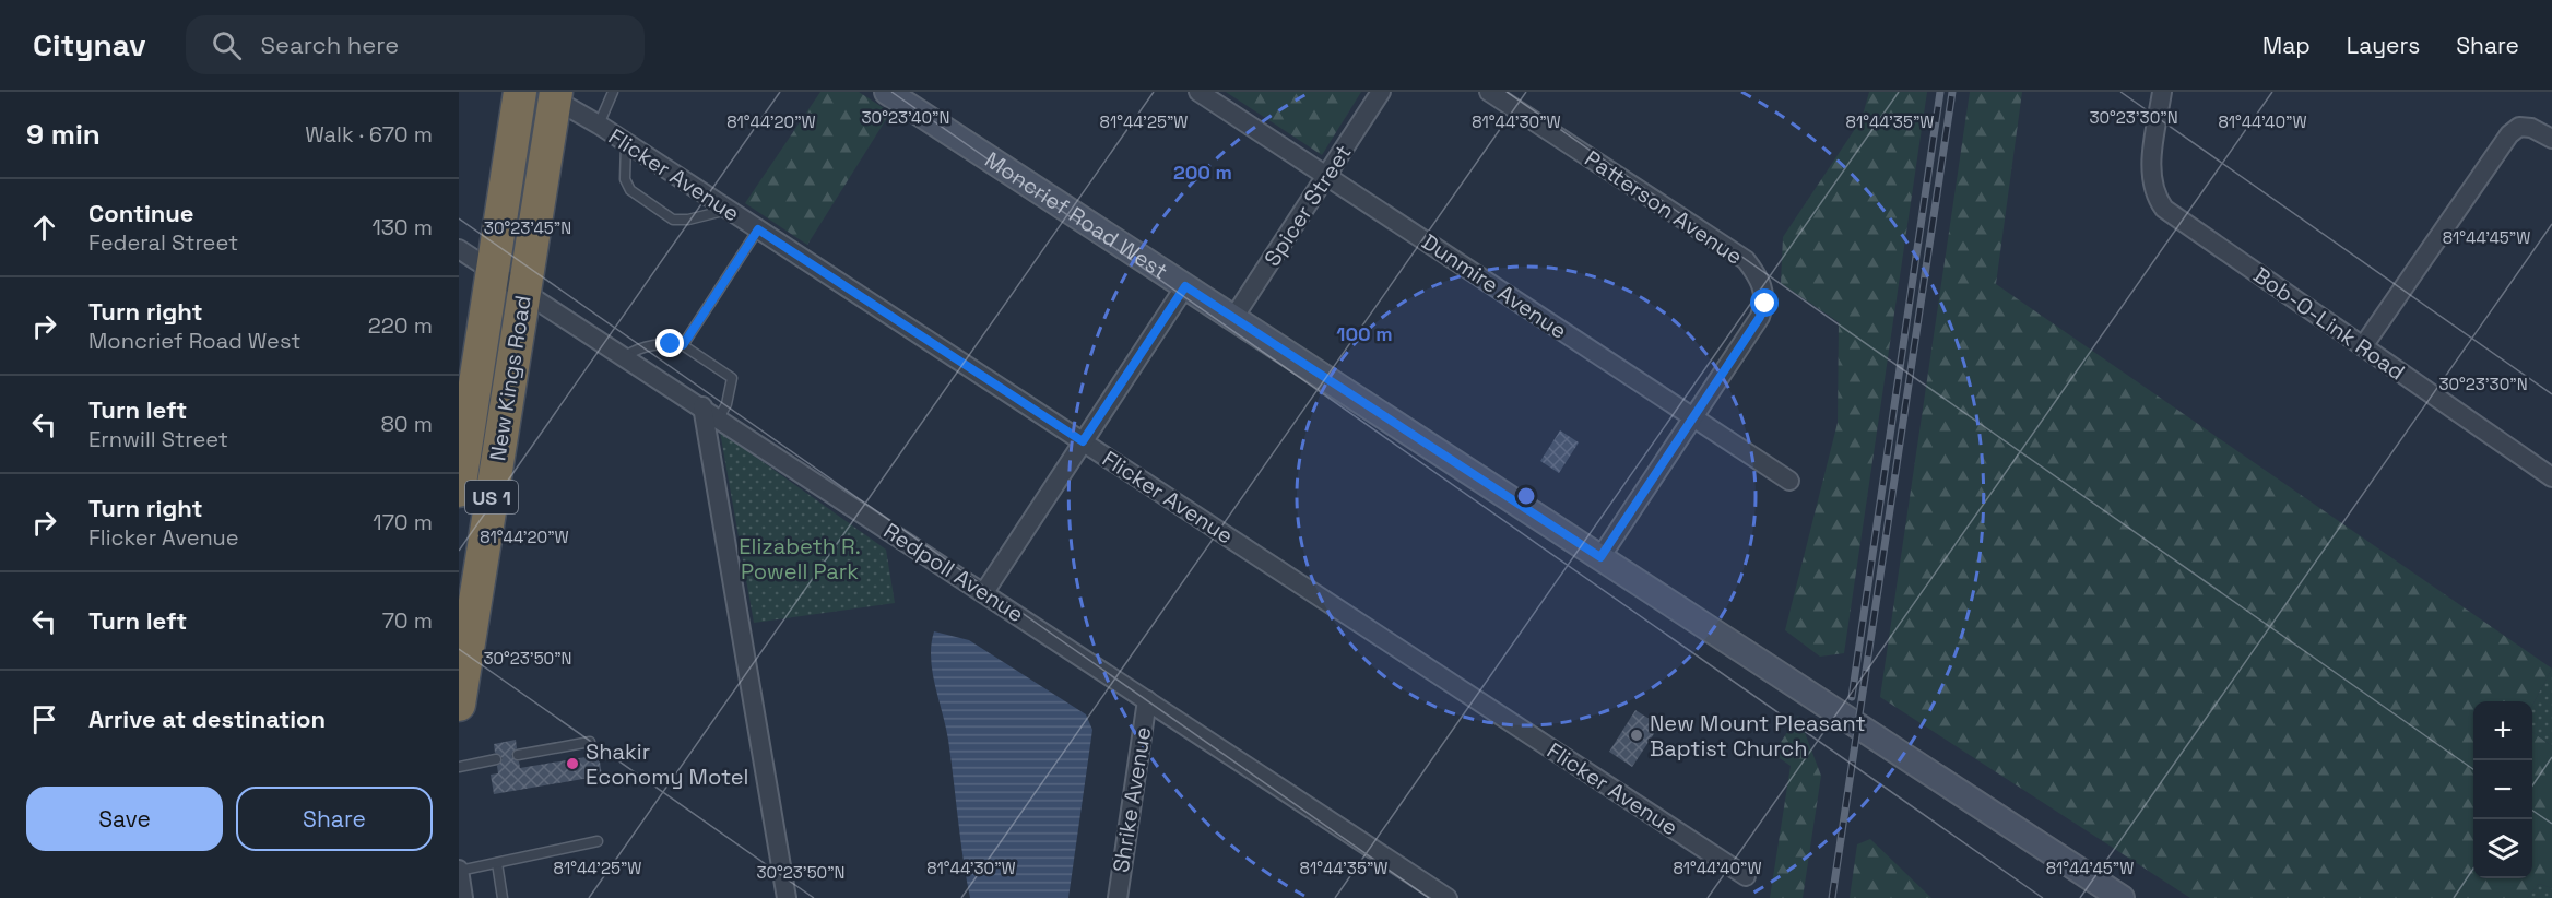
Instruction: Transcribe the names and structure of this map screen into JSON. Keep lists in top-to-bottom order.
{
  "streets": {
    "highway": ["New Kings Road", "US 1"],
    "street": [
      "Flicker Avenue",
      "Spicer Street",
      "Patterson Avenue",
      "Moncrief Road West",
      "Dunmire Avenue",
      "Bob-O-Link Road",
      "Redpoll Avenue",
      "Shrike Avenue"
    ]
  },
  "crossings": [
    ["Flicker Avenue", "New Kings Road"],
    ["Spicer Street", "Moncrief Road West"],
    ["Spicer Street", "Dunmire Avenue"],
    ["Patterson Avenue", "Dunmire Avenue"],
    ["New Kings Road", "Redpoll Avenue"],
    ["Redpoll Avenue", "Shrike Avenue"]
  ],
  "parks": ["Elizabeth R. Powell Park"],
  "places": ["New Mount Pleasant Baptist Church", "Shakir Economy Motel"],
  "page": {
    "header": "Citynav",
    "search": "Search here",
    "nav": ["Map", "Layers", "Share"],
    "heading": ["9 min", "Walk · 670 m"],
    "list": [
      ["Continue", "Federal Street", "130 m"],
      ["Turn right", "Moncrief Road West", "220 m"],
      ["Turn left", "Ernwill Street", "80 m"],
      ["Turn right", "Flicker Avenue", "170 m"],
      ["Turn left", "70 m"],
      "Arrive at destination"
    ],
    "map_buttons": ["+", "−"],
    "buttons": ["Save", "Share"]
  },
  "coordinates": [
    "30°23'40\"N",
    "30°23'30\"N",
    "81°44'20\"W",
    "81°44'25\"W",
    "81°44'30\"W",
    "81°44'35\"W",
    "81°44'40\"W",
    "30°23'45\"N",
    "81°44'45\"W",
    "30°23'50\"N"
  ],
  "rings": ["200 m", "100 m"]
}
